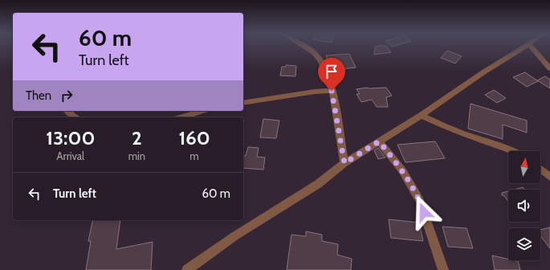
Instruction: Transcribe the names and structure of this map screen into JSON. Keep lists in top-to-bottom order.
{
  "north": "top",
  "page": {
    "turn": ["60 m", "Turn left"],
    "then": "Then",
    "eta": [
      "13:00",
      "Arrival",
      "2",
      "min",
      "160",
      "m"
    ],
    "list": [
      {
        "name": "Turn left",
        "value": "60 m"
      }
    ]
  }
}
